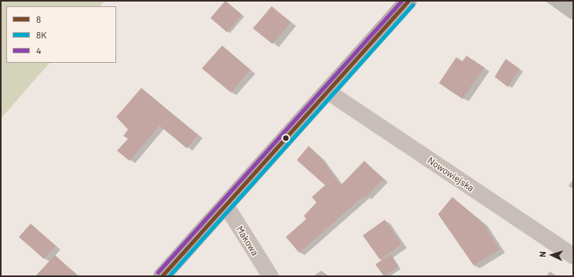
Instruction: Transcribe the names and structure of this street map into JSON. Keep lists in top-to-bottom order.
{
  "streets": {
    "street": ["Nowowiejska", "Makowa"]
  },
  "lines": ["transit line 8", "transit line 4", "transit line 8K"],
  "legend": ["8", "8K", "4"],
  "north": "left"
}
